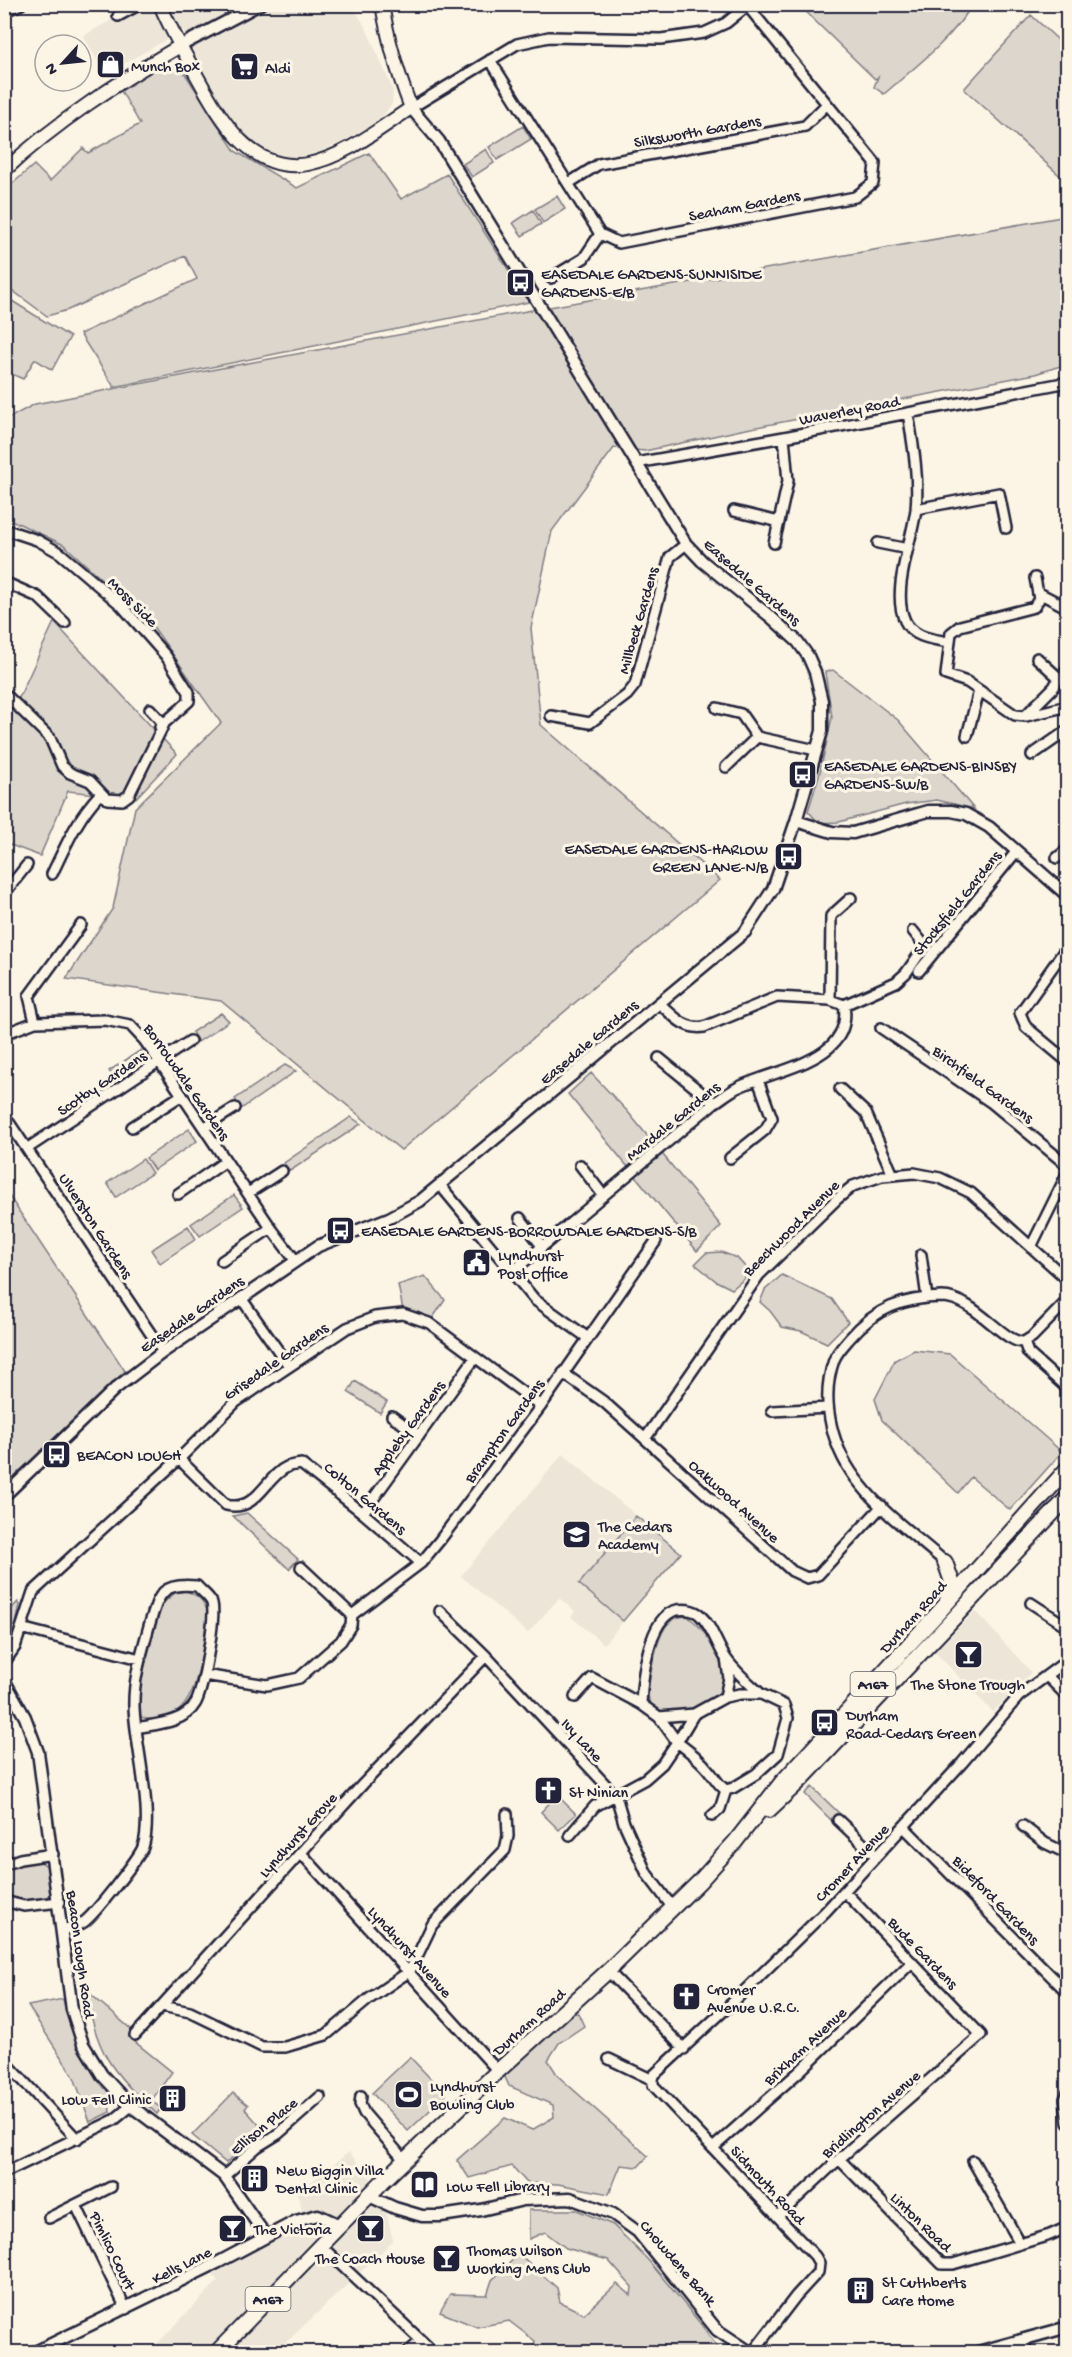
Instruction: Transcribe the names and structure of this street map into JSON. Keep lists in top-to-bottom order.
{
  "streets": {
    "main road": ["Durham Road", "A167"],
    "street": [
      "Silksworth Gardens",
      "Seaham Gardens",
      "Waverley Road",
      "Easedale Gardens",
      "Moss Side",
      "Millbeck Gardens",
      "Stocksfield Gardens",
      "Borrowdale Gardens",
      "Scotby Gardens",
      "Birchfield Gardens",
      "Mardale Gardens",
      "Ulverston Gardens",
      "Beechwood Avenue",
      "Grisedale Gardens",
      "Appleby Gardens",
      "Brampton Gardens",
      "Colton Gardens",
      "Oakwood Avenue",
      "Ivy Lane",
      "Lyndhurst Grove",
      "Cromer Avenue",
      "Bideford Gardens",
      "Lyndhurst Avenue",
      "Bude Gardens",
      "Beacon Lough Road",
      "Brixham Avenue",
      "Bridlington Avenue",
      "Ellison Place",
      "Sidmouth Road",
      "Linton Road",
      "Pimlico Court",
      "Chowdene Bank",
      "Kells Lane"
    ]
  },
  "crossings": [
    ["Silksworth Gardens", "Seaham Gardens"],
    ["Waverley Road", "Easedale Gardens"],
    ["Easedale Gardens", "Millbeck Gardens"],
    ["Easedale Gardens", "Borrowdale Gardens"],
    ["Easedale Gardens", "Ulverston Gardens"],
    ["Borrowdale Gardens", "Scotby Gardens"],
    ["Scotby Gardens", "Ulverston Gardens"],
    ["Beechwood Avenue", "Oakwood Avenue"],
    ["Grisedale Gardens", "Appleby Gardens"],
    ["Grisedale Gardens", "Brampton Gardens"],
    ["Grisedale Gardens", "Colton Gardens"],
    ["Appleby Gardens", "Colton Gardens"],
    ["Brampton Gardens", "Colton Gardens"],
    ["Brampton Gardens", "Oakwood Avenue"],
    ["Durham Road", "Ivy Lane"],
    ["Durham Road", "Lyndhurst Avenue"],
    ["Durham Road", "Chowdene Bank"],
    ["Durham Road", "Kells Lane"],
    ["Ivy Lane", "Lyndhurst Grove"],
    ["Lyndhurst Grove", "Lyndhurst Avenue"],
    ["Cromer Avenue", "Bideford Gardens"],
    ["Cromer Avenue", "Bude Gardens"],
    ["Cromer Avenue", "Sidmouth Road"],
    ["Bude Gardens", "Brixham Avenue"],
    ["Bude Gardens", "Bridlington Avenue"],
    ["Beacon Lough Road", "Ellison Place"],
    ["Beacon Lough Road", "Kells Lane"],
    ["Brixham Avenue", "Sidmouth Road"],
    ["Bridlington Avenue", "Sidmouth Road"],
    ["Bridlington Avenue", "Linton Road"],
    ["Sidmouth Road", "Chowdene Bank"],
    ["Pimlico Court", "Kells Lane"]
  ],
  "places": {
    "shop": ["Munch Box"],
    "supermarket": ["Aldi"],
    "bus stop": [
      "EASEDALE GARDENS-SUNNISIDE GARDENS-E/B",
      "EASEDALE GARDENS-BINSBY GARDENS-SW/B",
      "EASEDALE GARDENS-HARLOW GREEN LANE-N/B",
      "EASEDALE GARDENS-BORROWDALE GARDENS-S/B",
      "BEACON LOUGH",
      "Durham Road-Cedars Green"
    ],
    "public building": ["Lyndhurst Post Office"],
    "school or university": ["The Cedars Academy"],
    "bar": [
      "The Stone Trough",
      "The Victoria",
      "The Coach House",
      "Thomas Wilson Working Mens Club"
    ],
    "church": ["St Ninian", "Cromer Avenue U.R.C."],
    "sports": ["Lyndhurst Bowling Club"],
    "building": ["Low Fell Clinic", "New Biggin Villa Dental Clinic", "St Cuthberts Care Home"],
    "library": ["Low Fell Library"]
  },
  "north": "bottom left"
}
